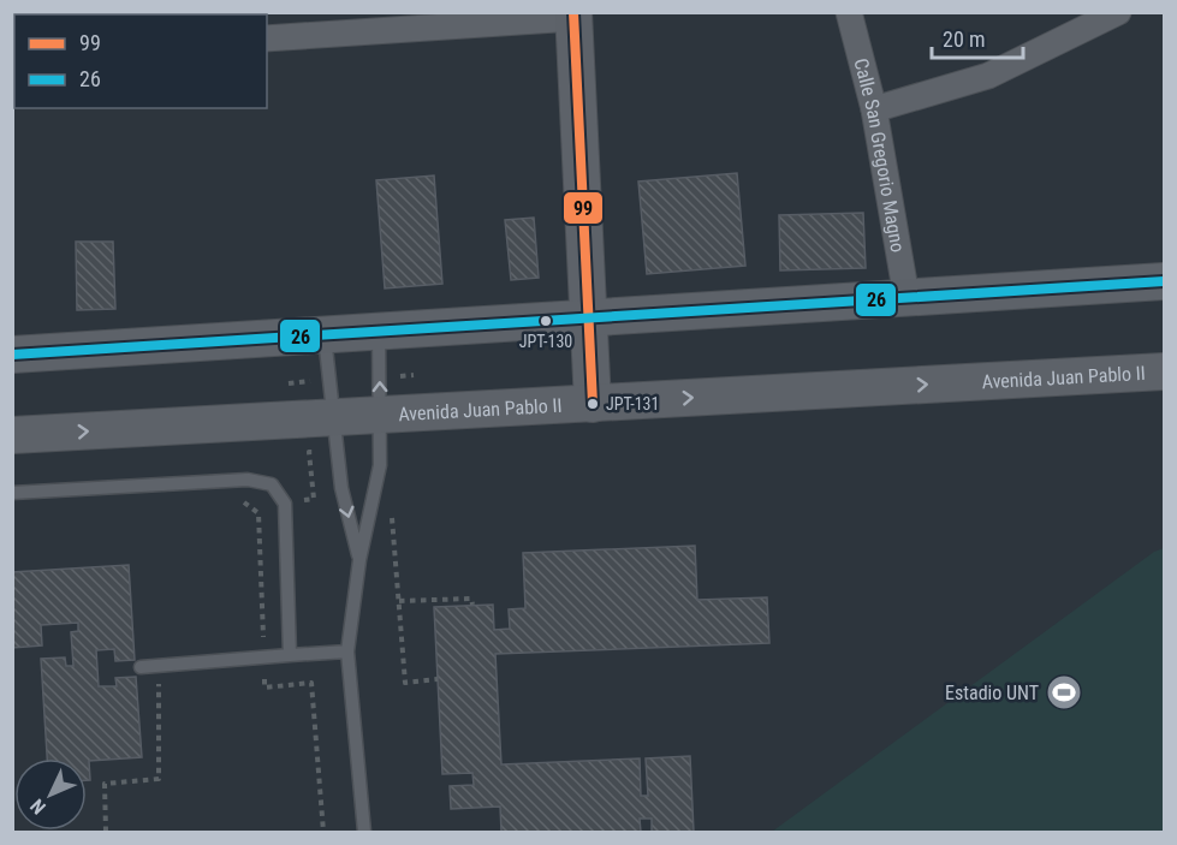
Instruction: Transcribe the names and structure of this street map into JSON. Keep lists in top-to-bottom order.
{
  "streets": {
    "main road": ["Avenida Juan Pablo II"],
    "street": ["Calle San Gregorio Magno"]
  },
  "places": {
    "other": ["JPT-130", "JPT-131"],
    "sports": ["Estadio UNT"]
  },
  "lines": ["transit line 99", "transit line 26"],
  "legend": ["99", "26"],
  "scale_bar": "20 m",
  "north": "bottom left"
}
